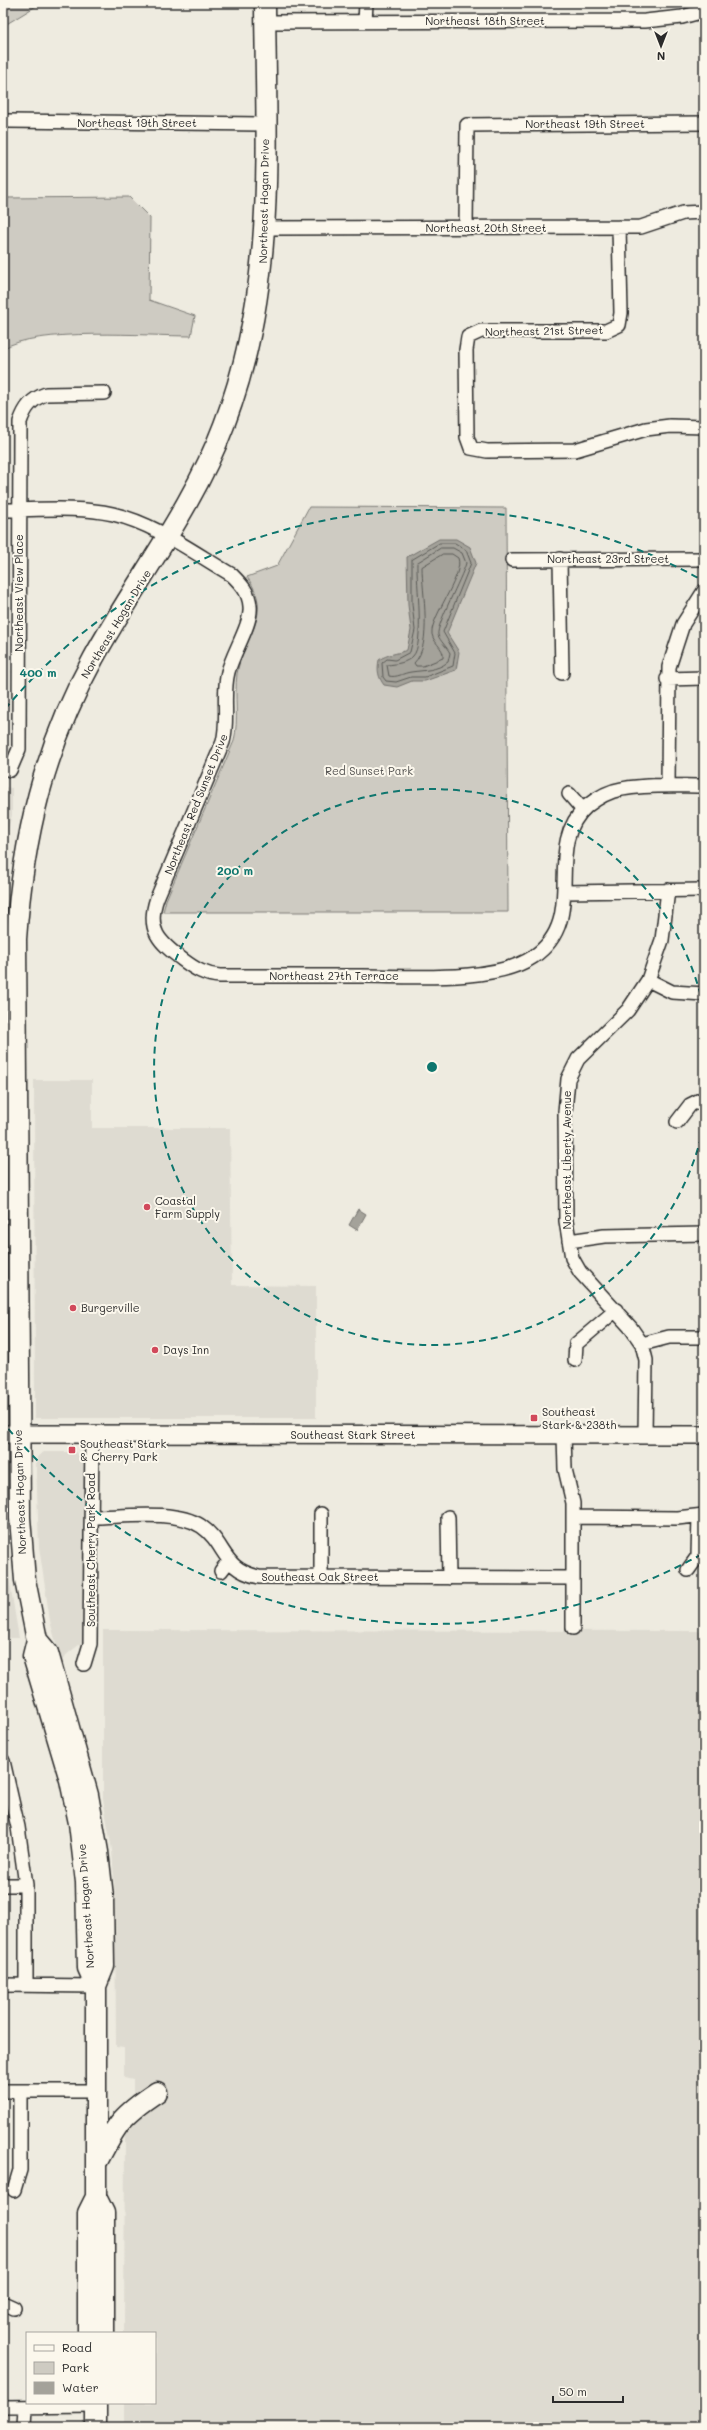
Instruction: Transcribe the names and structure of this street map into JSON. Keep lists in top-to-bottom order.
{
  "streets": {
    "highway": ["Northeast Hogan Drive"],
    "main road": ["Southeast Stark Street"],
    "street": [
      "Northeast 18th Street",
      "Northeast 19th Street",
      "Northeast 20th Street",
      "Northeast 21st Street",
      "Northeast 23rd Street",
      "Northeast View Place",
      "Northeast Red Sunset Drive",
      "Northeast 27th Terrace",
      "Northeast Liberty Avenue",
      "Southeast Cherry Park Road",
      "Southeast Oak Street"
    ]
  },
  "crossings": [
    ["Northeast 18th Street", "Northeast Hogan Drive"],
    ["Northeast 19th Street", "Northeast Hogan Drive"],
    ["Northeast 19th Street", "Northeast 20th Street"],
    ["Northeast Hogan Drive", "Northeast 20th Street"],
    ["Northeast Hogan Drive", "Northeast Red Sunset Drive"],
    ["Northeast Hogan Drive", "Southeast Stark Street"],
    ["Northeast 20th Street", "Northeast 21st Street"],
    ["Northeast Red Sunset Drive", "Northeast 27th Terrace"],
    ["Northeast Liberty Avenue", "Southeast Stark Street"],
    ["Southeast Stark Street", "Southeast Cherry Park Road"],
    ["Southeast Cherry Park Road", "Southeast Oak Street"]
  ],
  "parks": ["Red Sunset Park"],
  "places": {
    "other": ["Coastal Farm Supply", "Burgerville", "Days Inn"],
    "transit": ["Southeast Stark & 238th", "Southeast Stark & Cherry Park"]
  },
  "legend": ["Road", "Park", "Water"],
  "scale_bar": "50 m",
  "north": "bottom",
  "rings": ["400 m", "200 m"]
}
